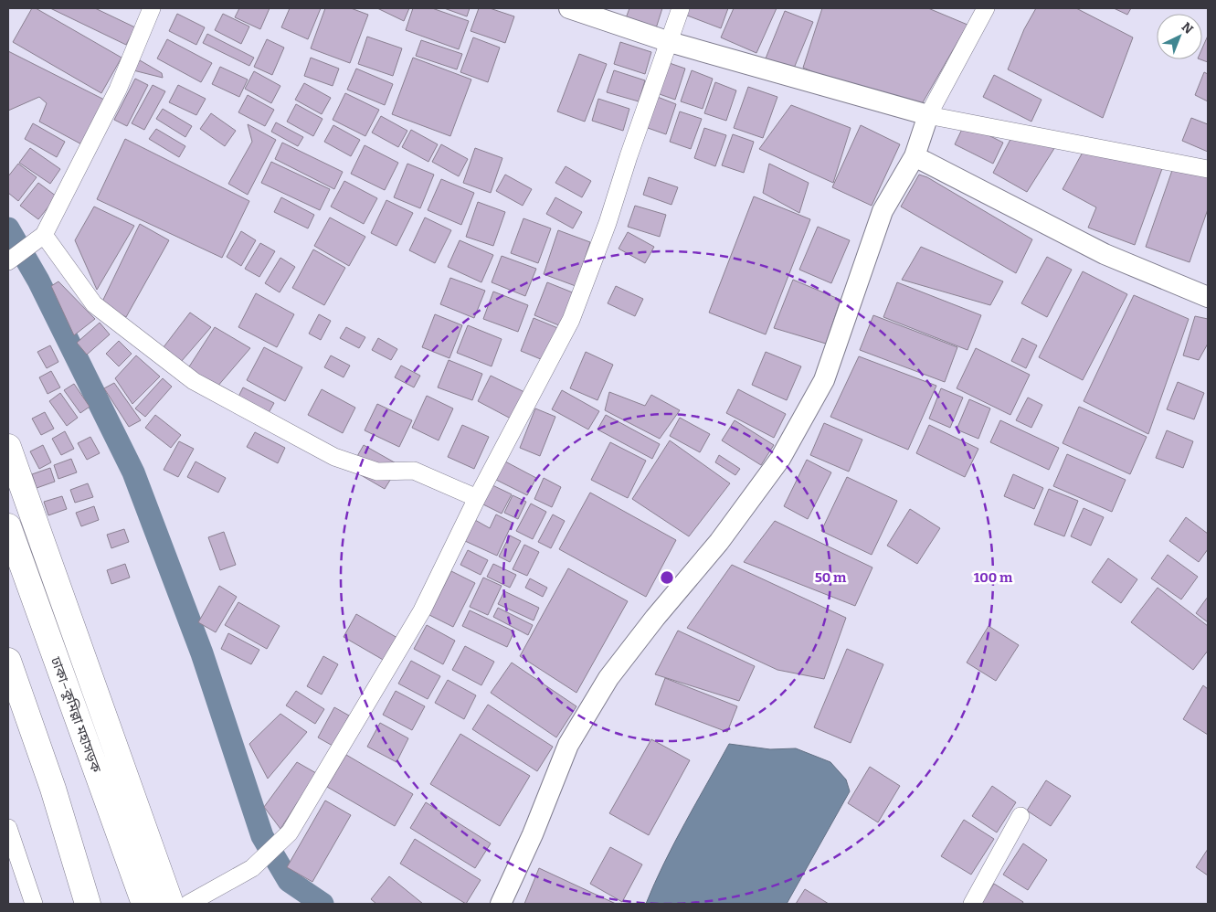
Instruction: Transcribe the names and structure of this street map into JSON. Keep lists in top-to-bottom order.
{
  "streets": {
    "highway": ["ঢাকা–কুমিল্লা মহাসড়ক"]
  },
  "north": "top right",
  "rings": ["50 m", "100 m"]
}
